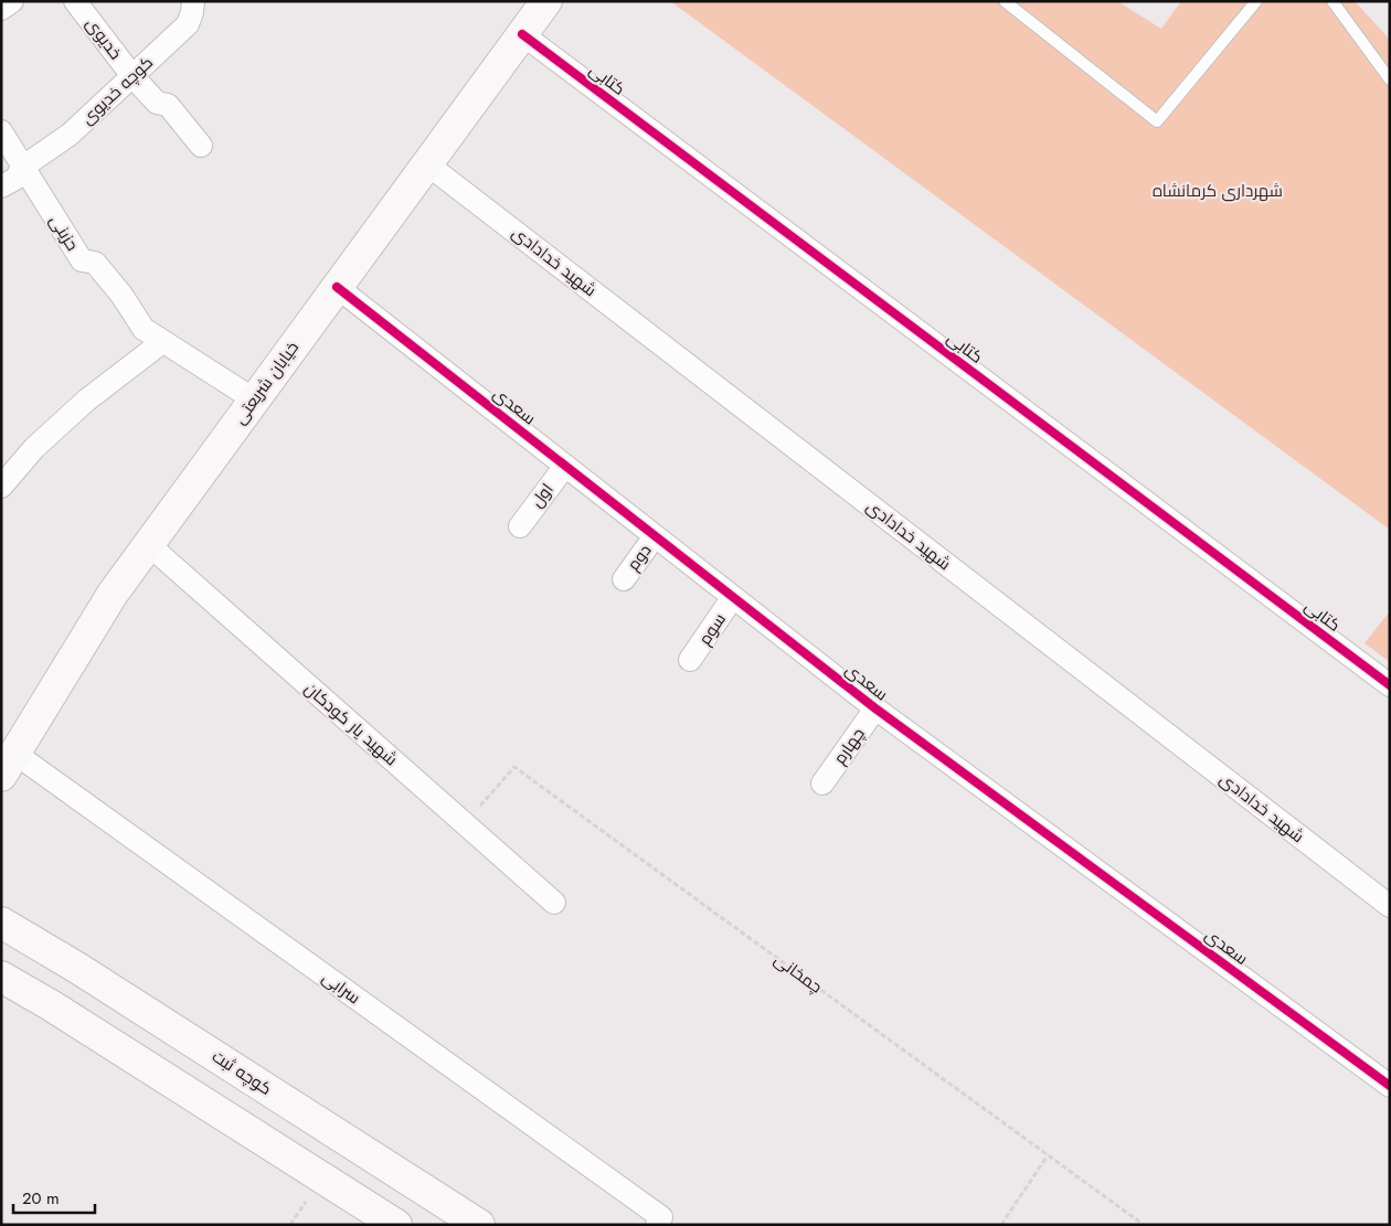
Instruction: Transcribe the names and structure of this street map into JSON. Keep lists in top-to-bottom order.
{
  "streets": {
    "main road": ["خیابان شریعتی", "کوچه ثبت"],
    "street": [
      "خدیوی",
      "کتابی",
      "کوچه خدیوی",
      "حزینی",
      "شهید خدادادی",
      "سعدی",
      "اول",
      "دوم",
      "سوم",
      "شهید یار کودکان",
      "چهارم",
      "سرابی"
    ],
    "path": ["چمخانی"]
  },
  "crossings": [
    ["خدیوی", "کوچه خدیوی"],
    ["کتابی", "خیابان شریعتی"],
    ["کوچه خدیوی", "حزینی"],
    ["حزینی", "خیابان شریعتی"],
    ["شهید خدادادی", "خیابان شریعتی"],
    ["خیابان شریعتی", "سعدی"],
    ["خیابان شریعتی", "شهید یار کودکان"],
    ["خیابان شریعتی", "سرابی"],
    ["سعدی", "اول"],
    ["سعدی", "دوم"],
    ["سعدی", "سوم"],
    ["سعدی", "چهارم"],
    ["شهید یار کودکان", "چمخانی"]
  ],
  "parks": ["شهرداری کرمانشاه"],
  "scale_bar": "20 m"
}
